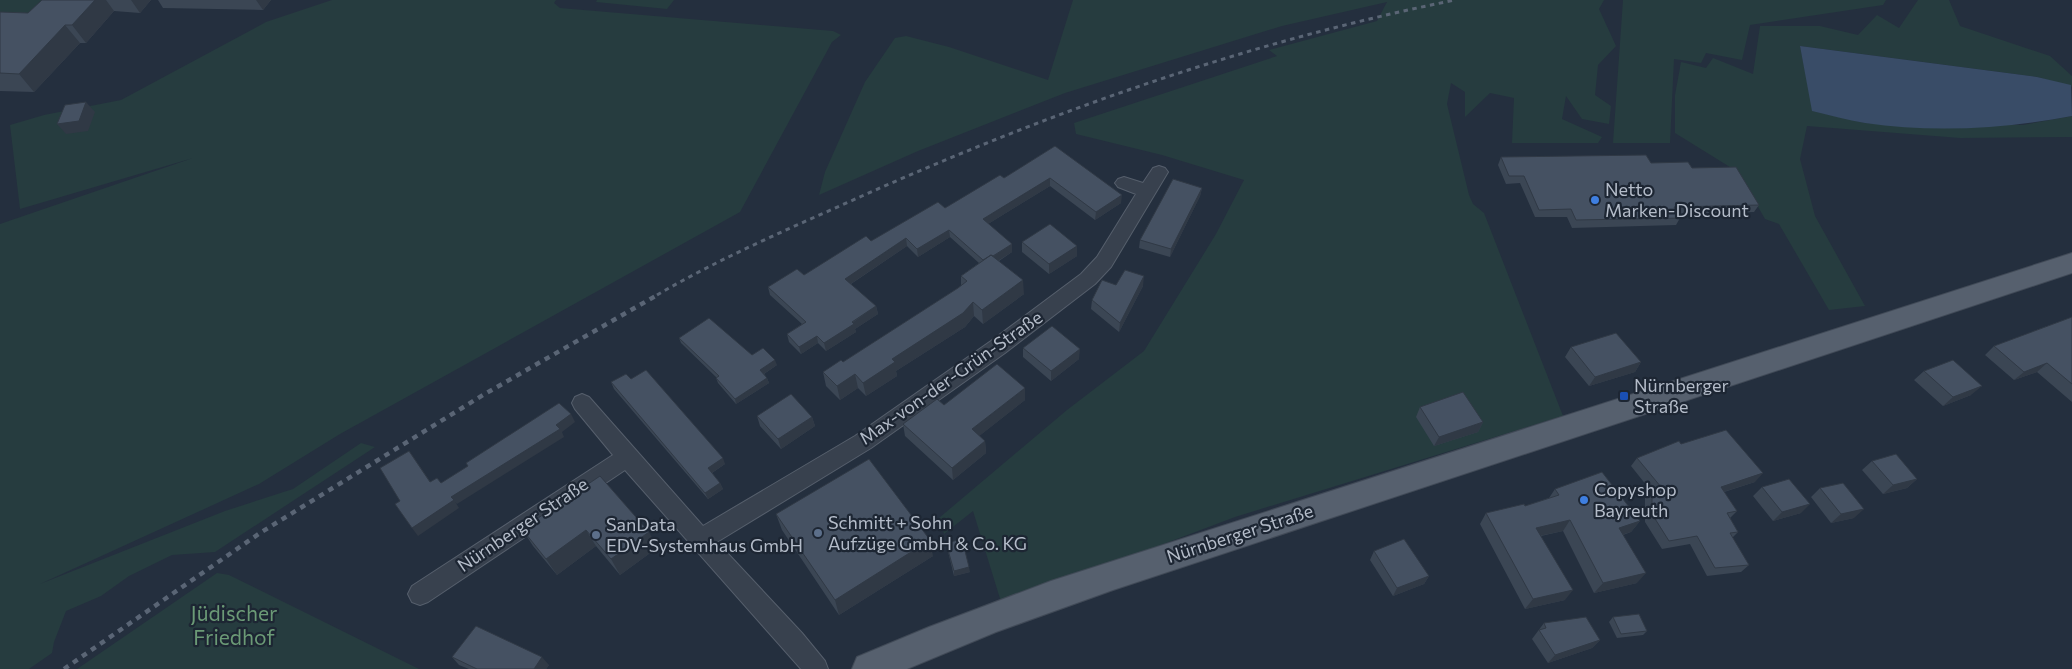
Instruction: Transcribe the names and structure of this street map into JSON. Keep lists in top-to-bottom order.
{
  "streets": {
    "main road": ["Nürnberger Straße"],
    "street": ["Max-von-der-Grün-Straße"]
  },
  "parks": ["Jüdischer Friedhof"],
  "places": {
    "other": [
      "Netto Marken-Discount",
      "Copyshop Bayreuth",
      "Schmitt + Sohn Aufzüge GmbH & Co. KG",
      "SanData EDV-Systemhaus GmbH"
    ],
    "transit": ["Nürnberger Straße"]
  }
}
